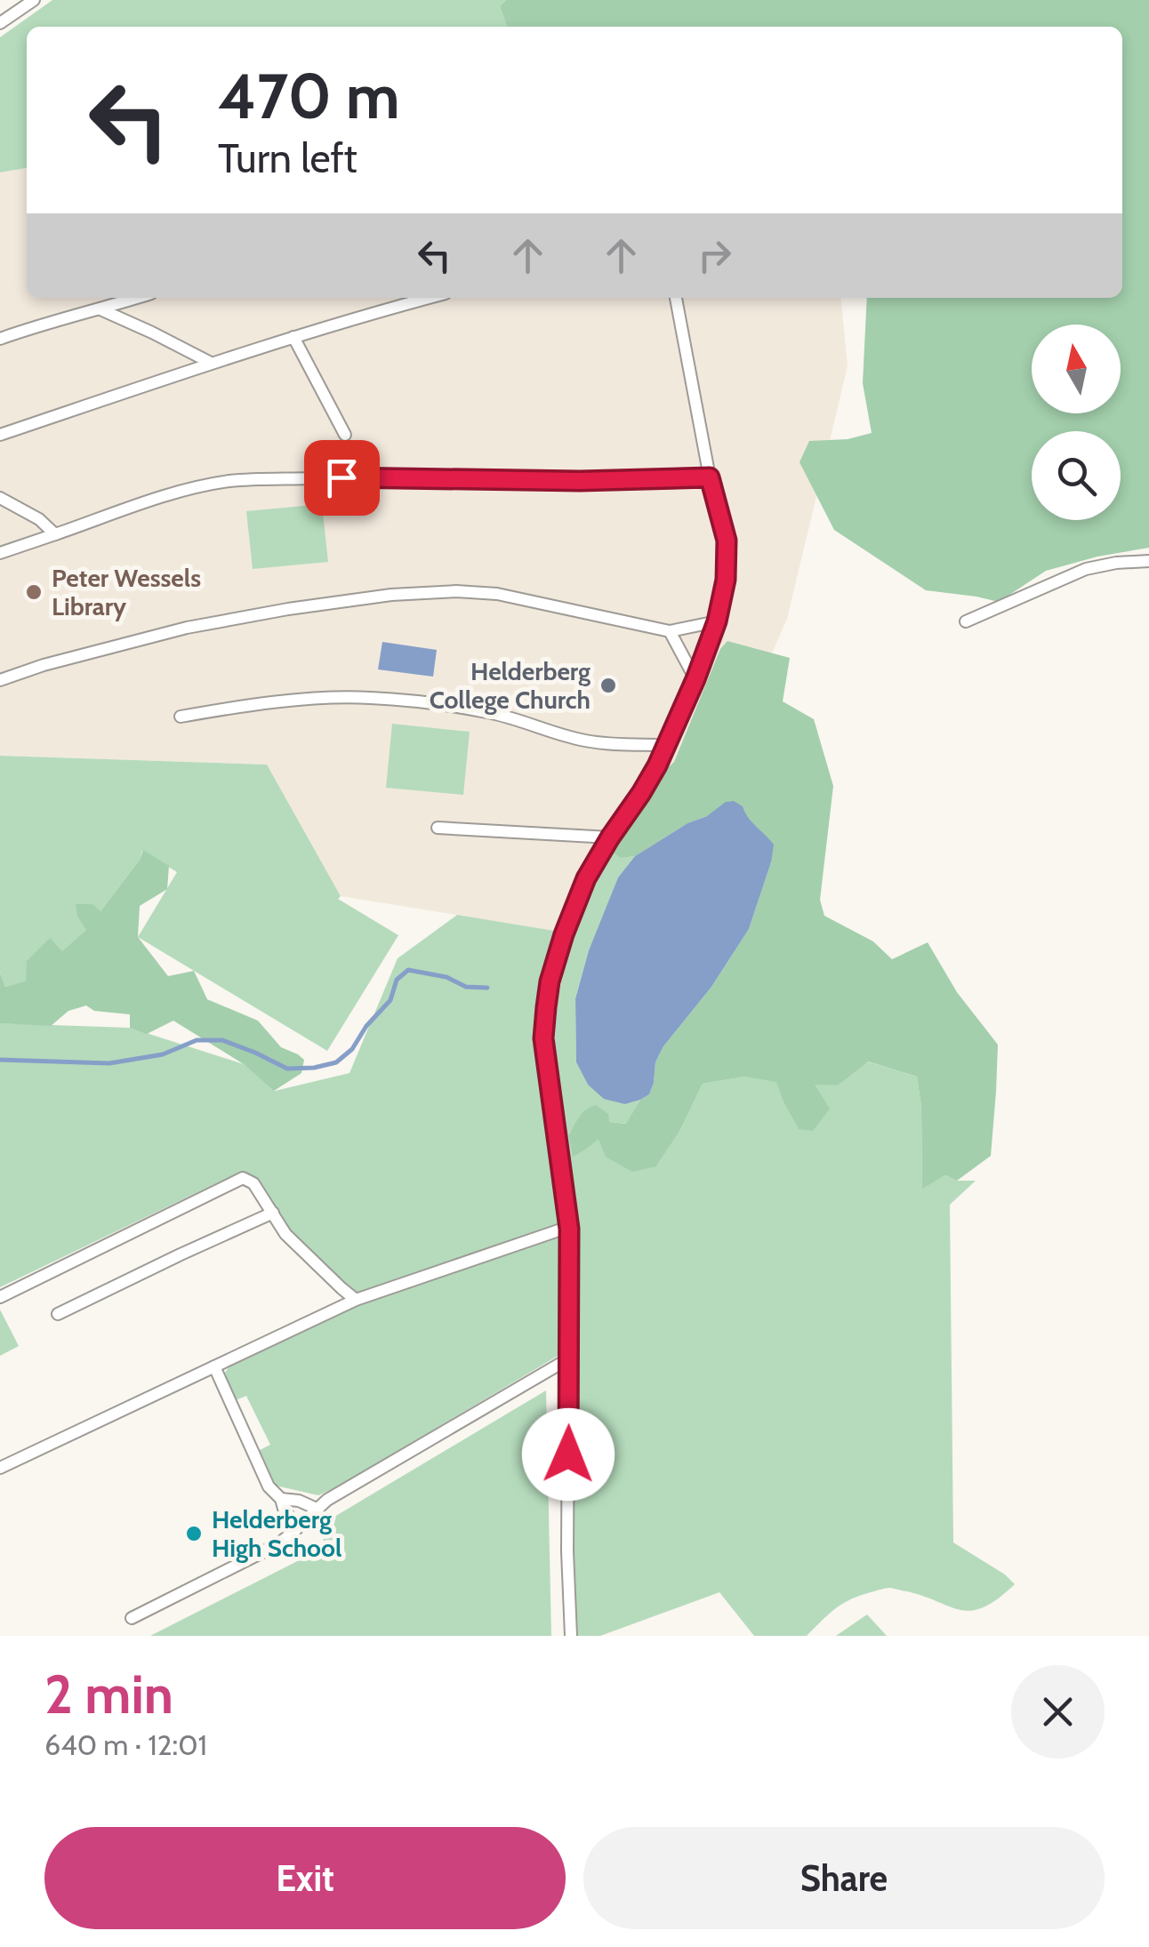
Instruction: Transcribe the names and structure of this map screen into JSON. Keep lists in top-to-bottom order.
{
  "places": ["Peter Wessels Library", "Helderberg College Church", "Helderberg High School"],
  "north": "top",
  "page": {
    "turn": ["470 m", "Turn left"],
    "heading": ["2 min", "640 m · 12:01"],
    "buttons": ["Exit", "Share"]
  }
}
